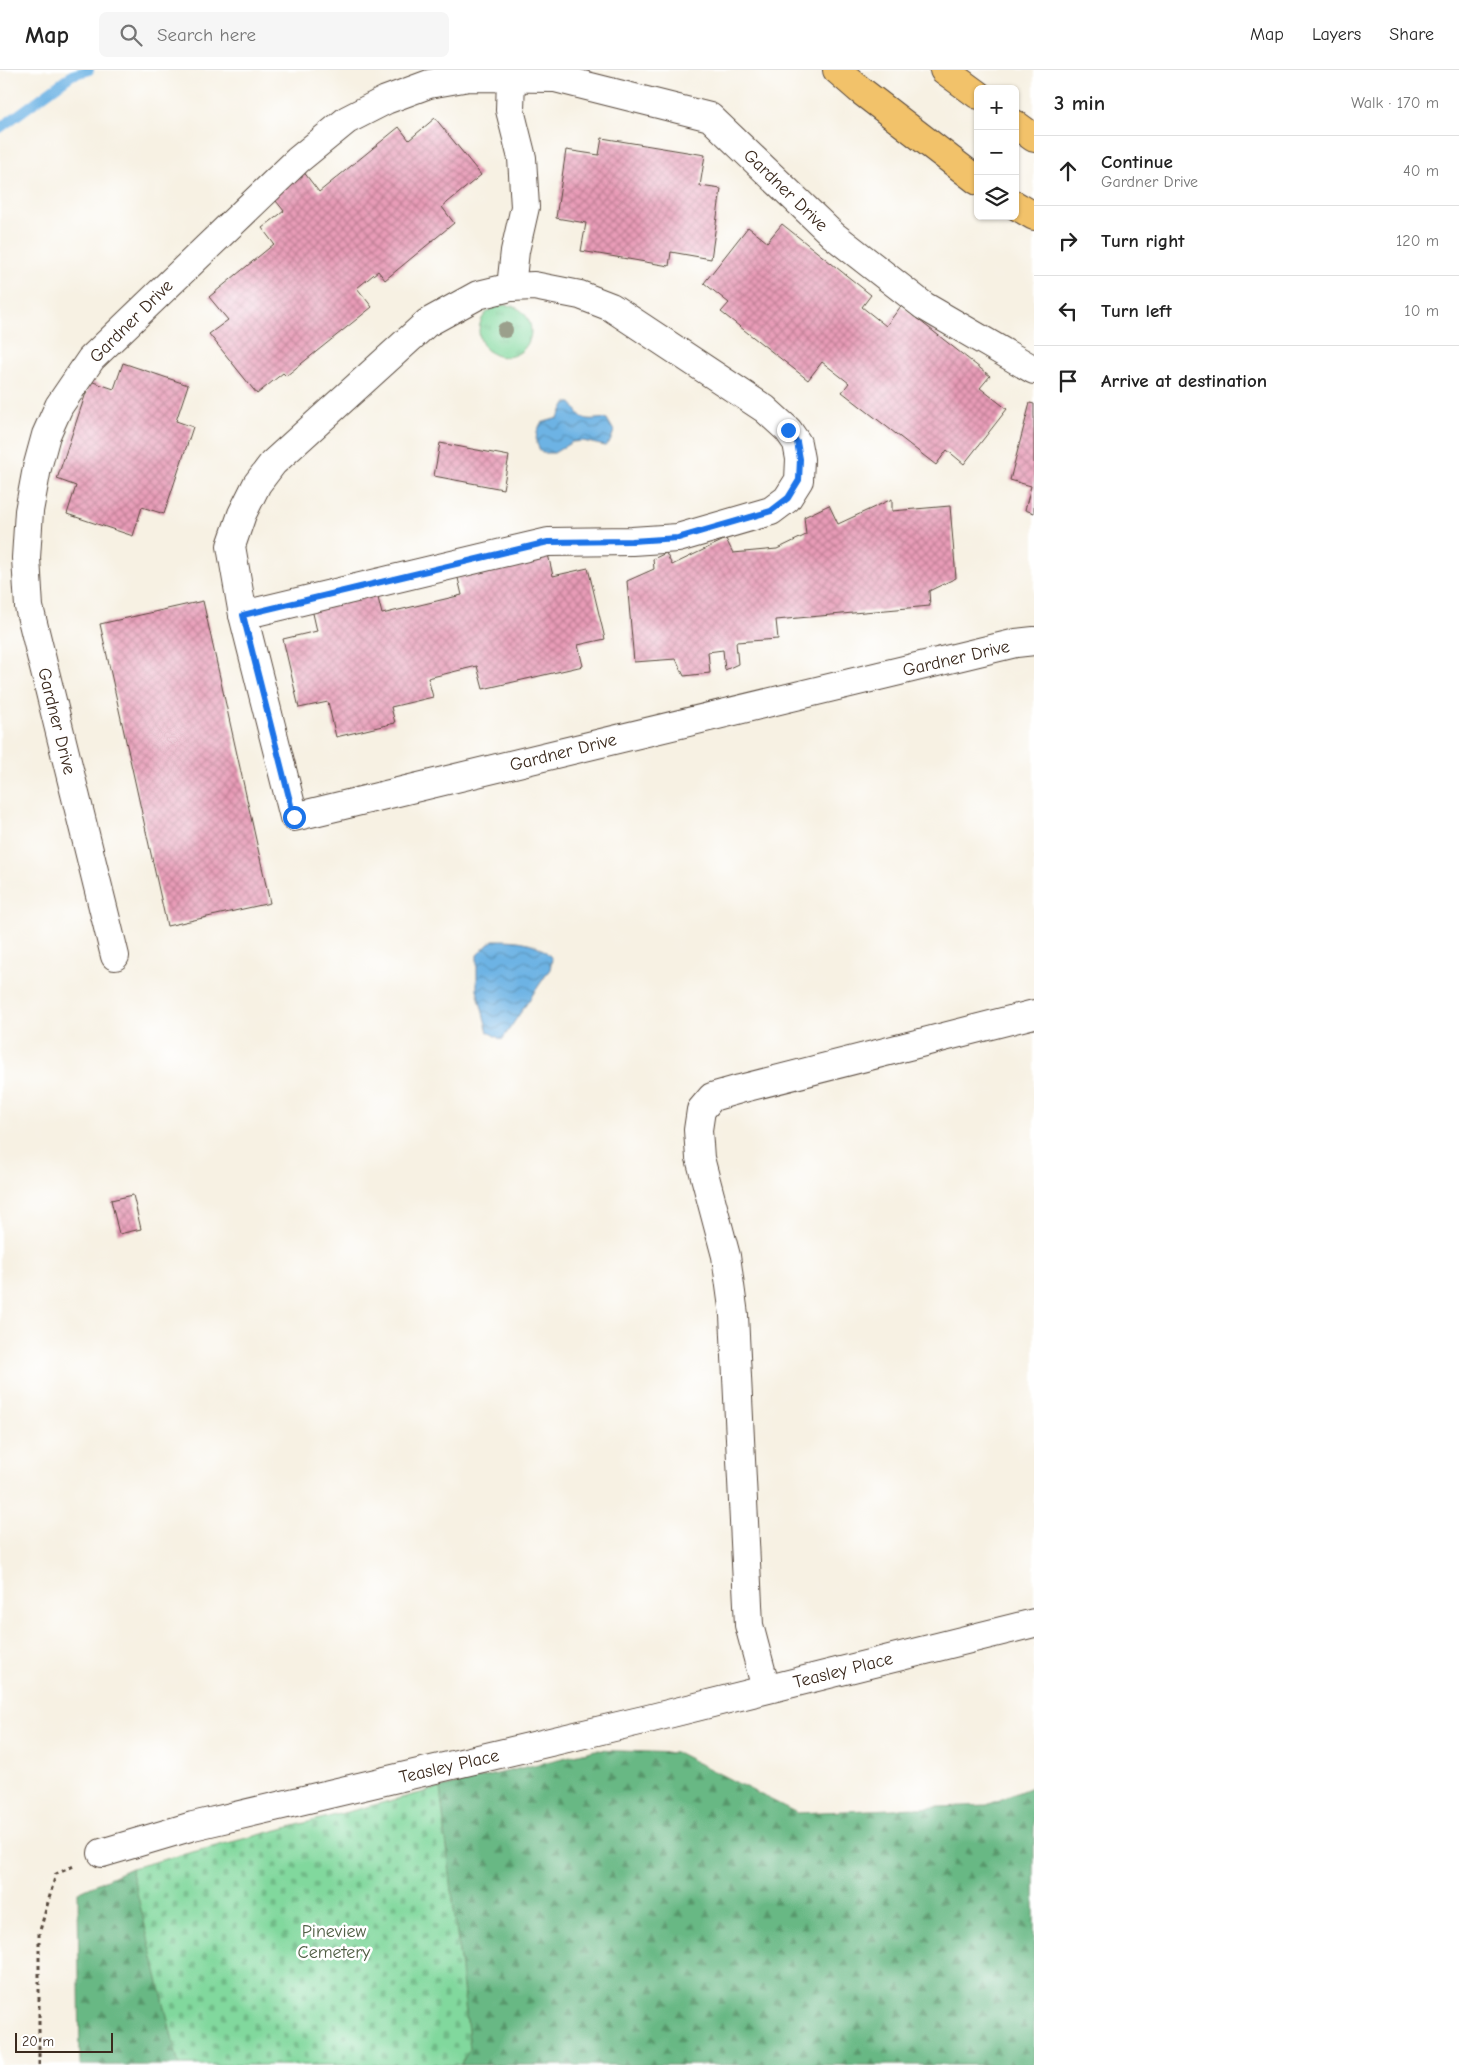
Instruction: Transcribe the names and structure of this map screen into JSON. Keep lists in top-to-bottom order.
{
  "streets": {
    "street": ["Gardner Drive", "Teasley Place"]
  },
  "parks": ["Pineview Cemetery"],
  "scale_bar": "20 m",
  "page": {
    "header": "Map",
    "search": "Search here",
    "nav": ["Map", "Layers", "Share"],
    "heading": ["3 min", "Walk · 170 m"],
    "map_buttons": ["+", "−"],
    "list": [
      ["Continue", "Gardner Drive", "40 m"],
      ["Turn right", "120 m"],
      ["Turn left", "10 m"],
      "Arrive at destination"
    ],
    "scale": "20 m"
  }
}
